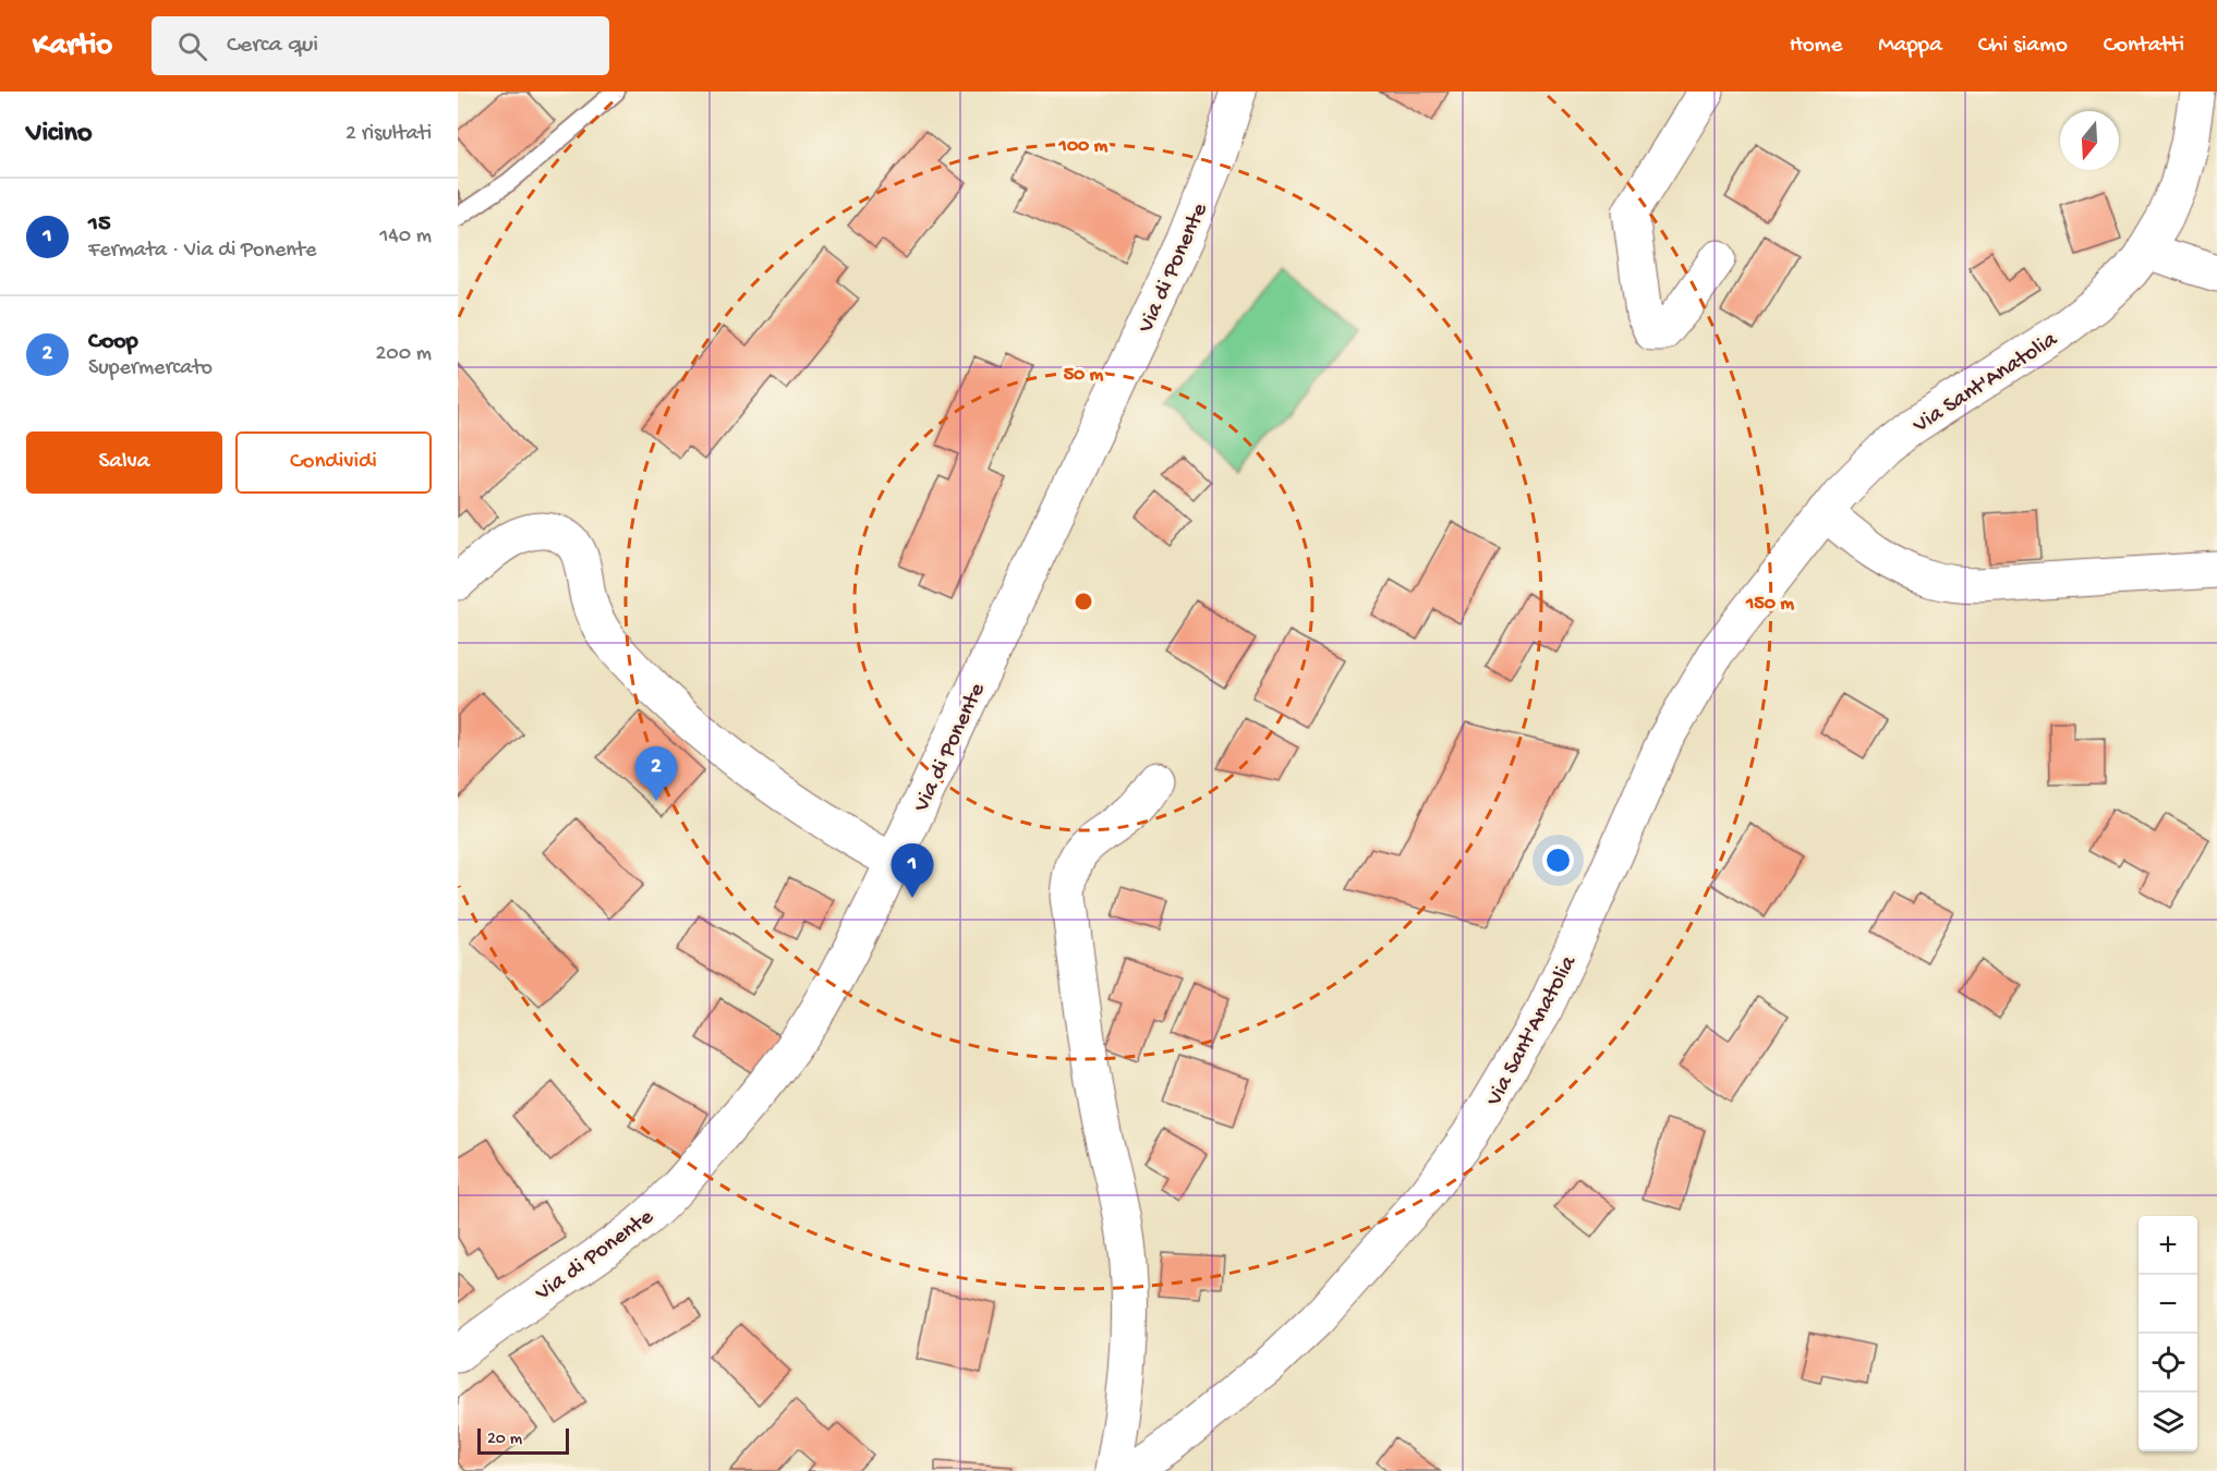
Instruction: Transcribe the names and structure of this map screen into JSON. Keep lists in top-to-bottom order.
{
  "streets": {
    "main road": ["Via di Ponente", "Via Sant'Anatolia"]
  },
  "scale_bar": "20 m",
  "north": "bottom",
  "page": {
    "header": "Kartio",
    "search": "Cerca qui",
    "nav": [
      "Home",
      "Mappa",
      "Chi siamo",
      "Contatti"
    ],
    "heading": ["Vicino", "2 risultati"],
    "list": [
      {
        "mark": "1",
        "name": "15",
        "note": "Fermata · Via di Ponente",
        "value": "140 m"
      },
      {
        "mark": "2",
        "name": "Coop",
        "note": "Supermercato",
        "value": "200 m"
      }
    ],
    "buttons": ["Salva", "Condividi"],
    "pins": ["2", "1"],
    "map_buttons": ["+", "−"],
    "scale": "20 m"
  },
  "rings": ["100 m", "50 m", "150 m"]
}
